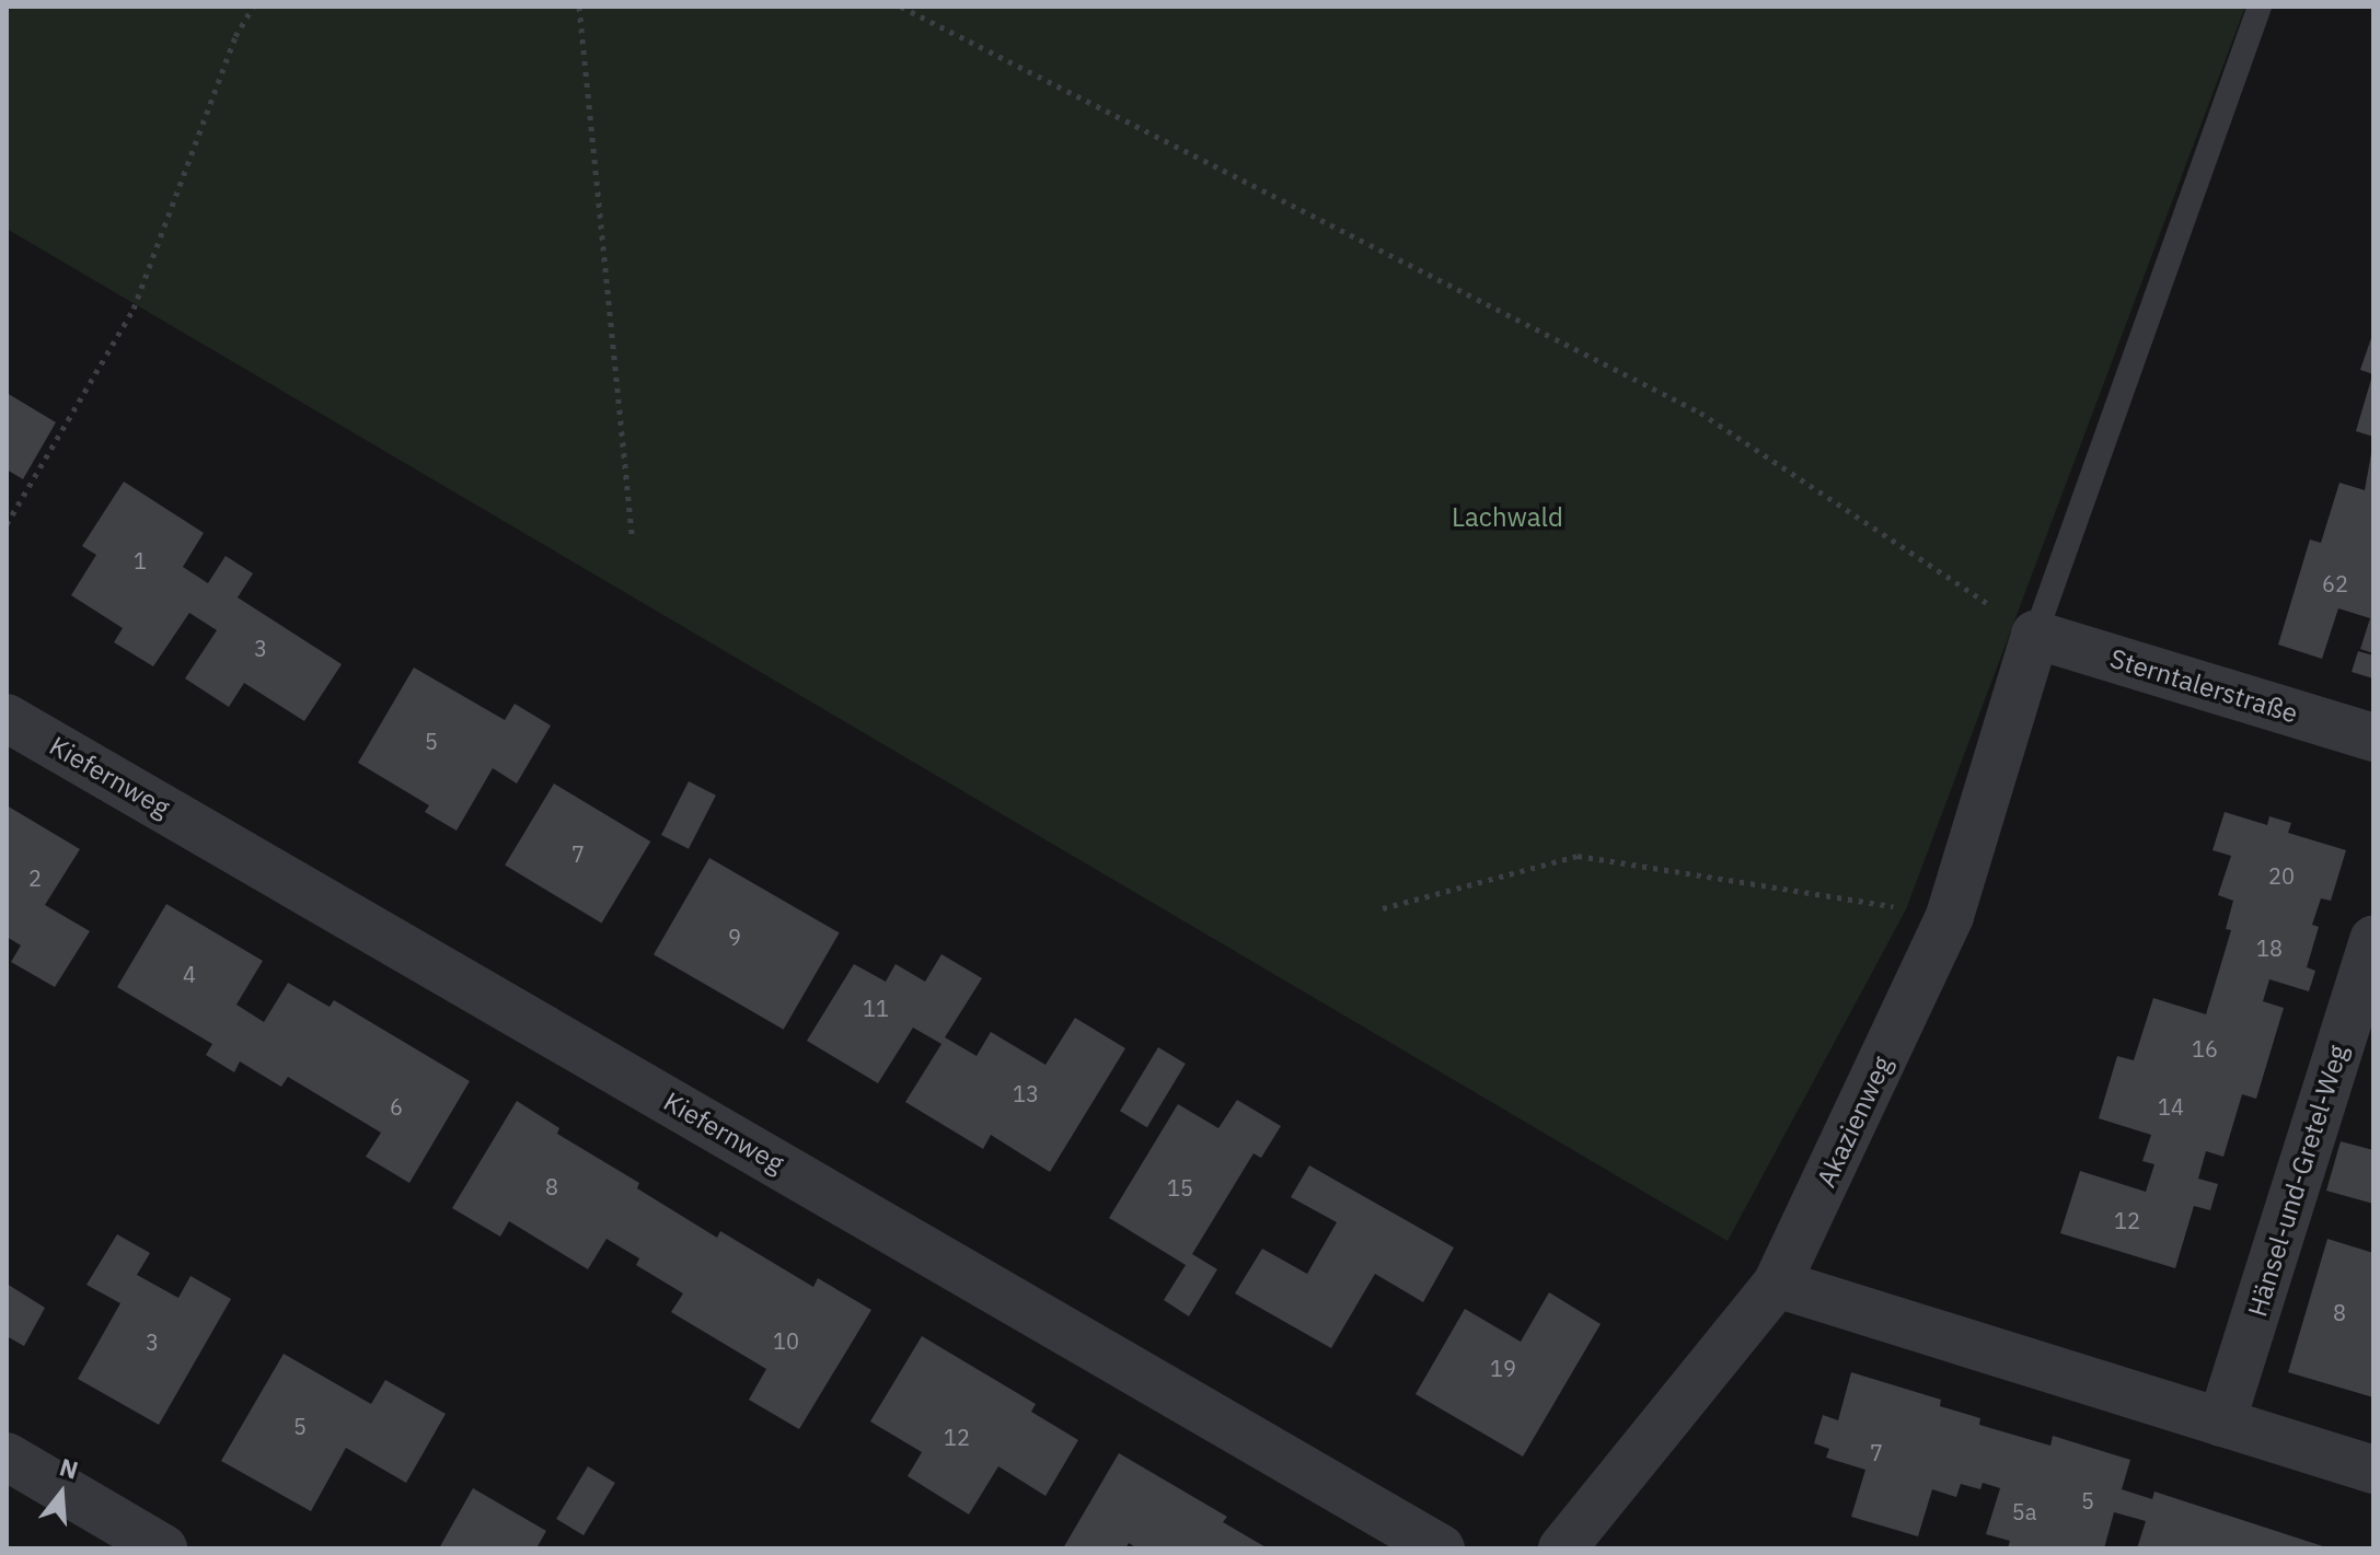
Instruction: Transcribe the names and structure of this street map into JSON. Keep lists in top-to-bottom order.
{
  "streets": {
    "street": [
      "Sterntalerstraße",
      "Kiefernweg",
      "Akazienweg",
      "Hänsel-und-Gretel-Weg"
    ]
  },
  "crossings": [
    ["Sterntalerstraße", "Akazienweg"]
  ],
  "parks": ["Lachwald"],
  "house_numbers": [
    "1",
    "62",
    "3",
    "5",
    "7",
    "20",
    "2",
    "9",
    "18",
    "4",
    "11",
    "16",
    "13",
    "6",
    "14",
    "8",
    "15",
    "12",
    "8",
    "10",
    "3",
    "19",
    "5",
    "12",
    "7",
    "5",
    "5a"
  ],
  "north": "top"
}
